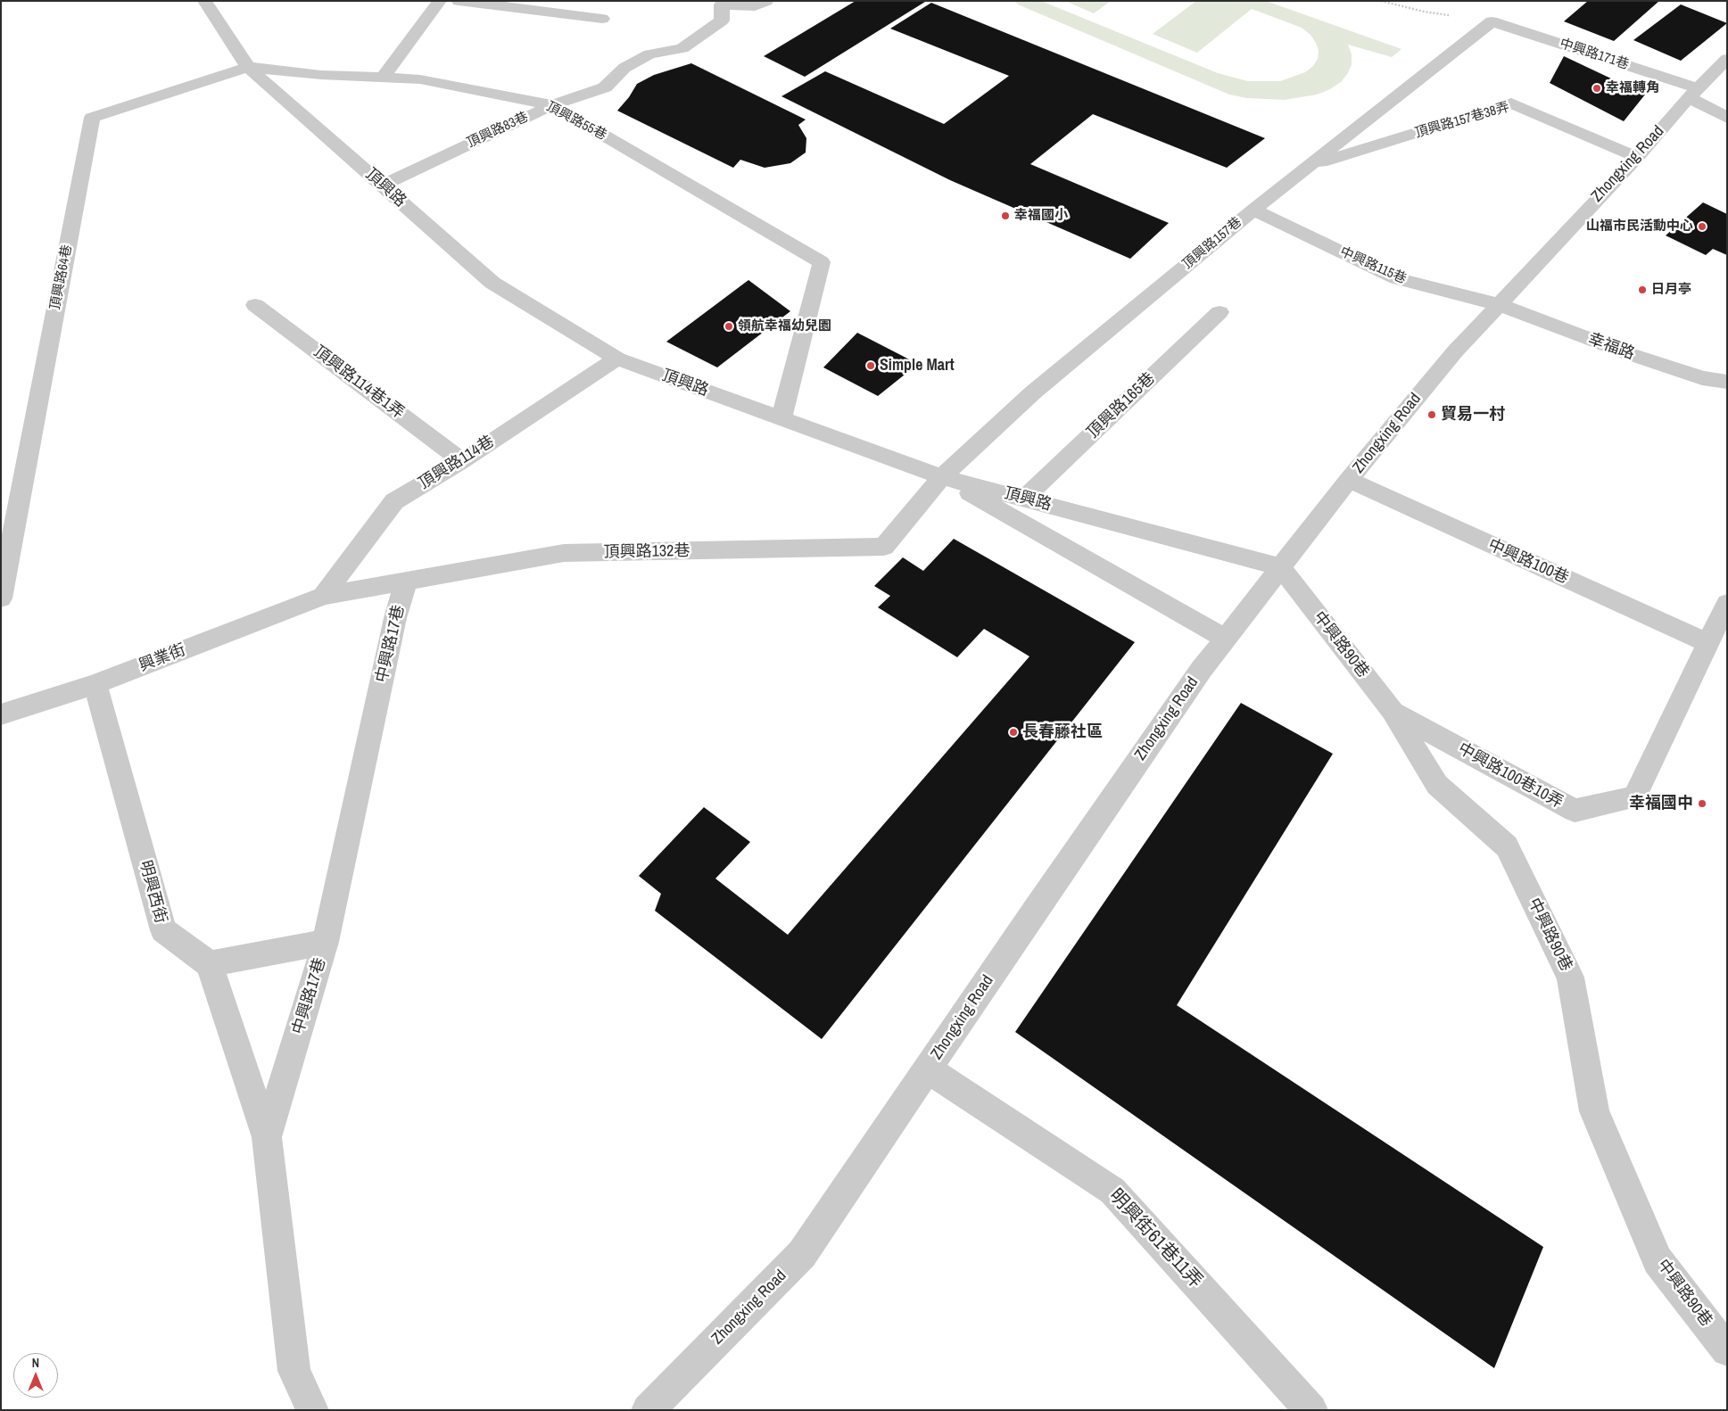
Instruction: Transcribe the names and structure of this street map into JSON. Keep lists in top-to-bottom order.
{
  "streets": {
    "street": [
      "中興路171巷",
      "頂興路157巷38弄",
      "頂興路55巷",
      "頂興路83巷",
      "Zhongxing Road",
      "頂興路",
      "頂興路157巷",
      "中興路115巷",
      "頂興路64巷",
      "幸福路",
      "頂興路114巷1弄",
      "頂興路165巷",
      "頂興路114巷",
      "頂興路132巷",
      "中興路100巷",
      "中興路17巷",
      "中興路90巷",
      "興業街",
      "中興路100巷10弄",
      "明興西街",
      "明興街61巷11弄"
    ]
  },
  "crossings": [
    ["中興路171巷", "Zhongxing Road"],
    ["中興路171巷", "頂興路157巷"],
    ["頂興路157巷38弄", "Zhongxing Road"],
    ["頂興路157巷38弄", "頂興路157巷"],
    ["頂興路55巷", "頂興路83巷"],
    ["頂興路55巷", "頂興路"],
    ["頂興路55巷", "頂興路64巷"],
    ["頂興路83巷", "頂興路"],
    ["Zhongxing Road", "頂興路"],
    ["Zhongxing Road", "中興路115巷"],
    ["Zhongxing Road", "幸福路"],
    ["Zhongxing Road", "中興路100巷"],
    ["Zhongxing Road", "中興路90巷"],
    ["Zhongxing Road", "明興街61巷11弄"],
    ["頂興路", "頂興路157巷"],
    ["頂興路", "頂興路64巷"],
    ["頂興路", "頂興路165巷"],
    ["頂興路", "頂興路114巷"],
    ["頂興路", "頂興路132巷"],
    ["頂興路", "中興路90巷"],
    ["頂興路157巷", "中興路115巷"],
    ["頂興路157巷", "頂興路132巷"],
    ["中興路115巷", "幸福路"],
    ["頂興路114巷1弄", "頂興路114巷"],
    ["頂興路114巷", "頂興路132巷"],
    ["頂興路114巷", "興業街"],
    ["頂興路132巷", "中興路17巷"],
    ["頂興路132巷", "興業街"],
    ["中興路100巷", "中興路100巷10弄"],
    ["中興路90巷", "中興路100巷10弄"],
    ["興業街", "明興西街"]
  ],
  "places": [
    "幸福轉角",
    "幸福國小",
    "山福市民活動中心",
    "日月亭",
    "領航幸福幼兒園",
    "Simple Mart",
    "貿易一村",
    "長春藤社區",
    "幸福國中"
  ],
  "north": "top"
}
